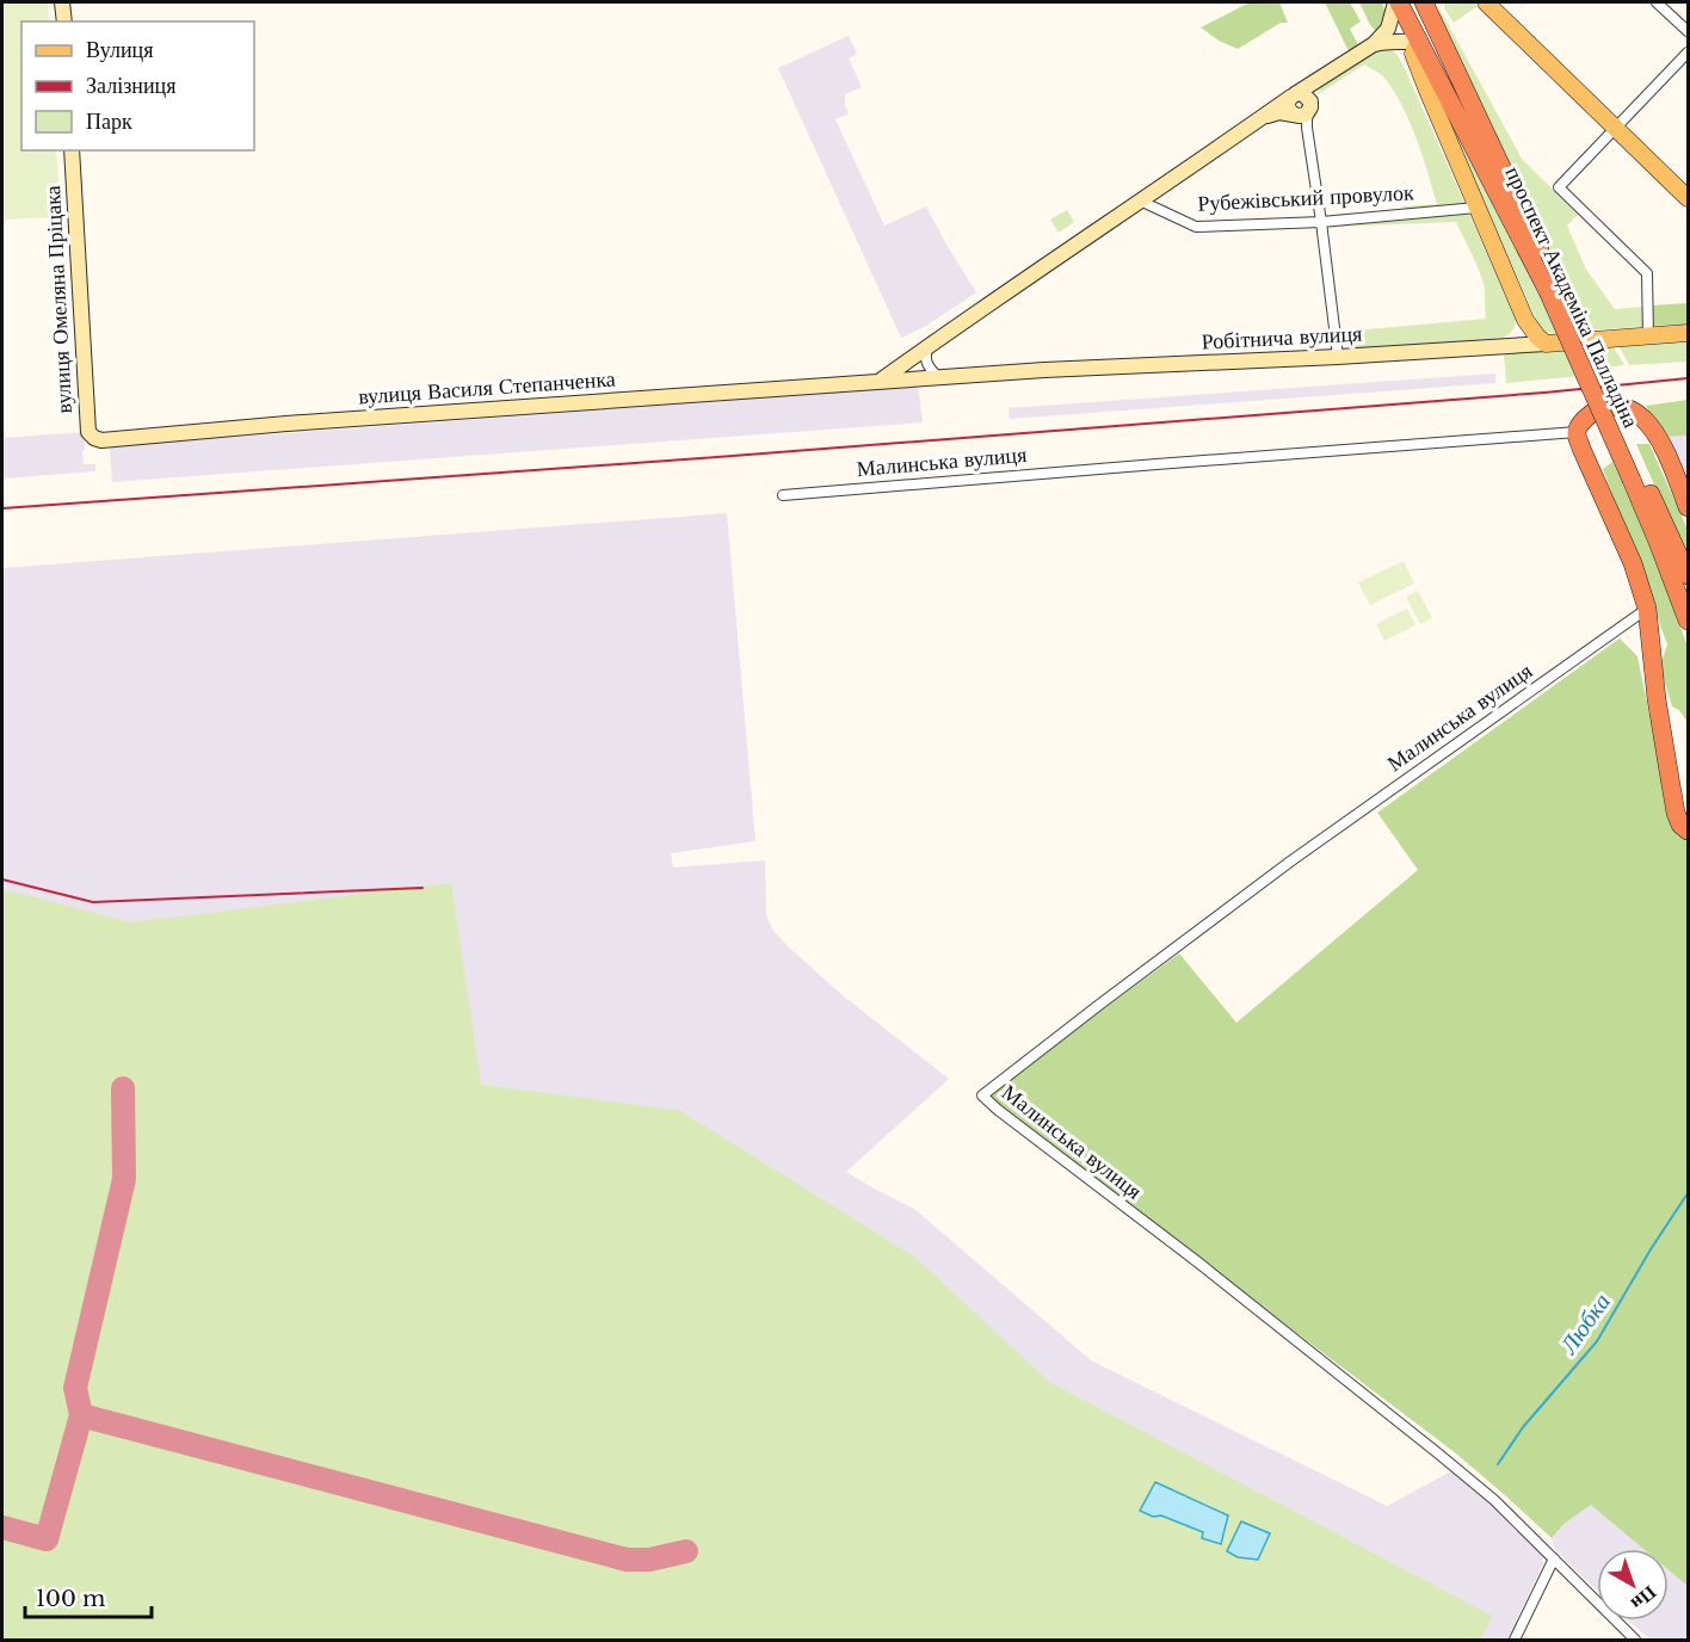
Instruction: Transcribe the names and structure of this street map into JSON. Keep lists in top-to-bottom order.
{
  "streets": {
    "highway": ["проспект Академіка Палладіна"],
    "main road": ["Робітнича вулиця"],
    "street": [
      "Рубежівський провулок",
      "вулиця Омеляна Пріцака",
      "вулиця Василя Степанченка",
      "Малинська вулиця"
    ]
  },
  "crossings": [
    ["вулиця Омеляна Пріцака", "вулиця Василя Степанченка"],
    ["Робітнича вулиця", "вулиця Василя Степанченка"]
  ],
  "water": ["Любка"],
  "legend": ["Вулиця", "Залізниця", "Парк"],
  "scale_bar": "100 m",
  "north": "bottom right"
}
